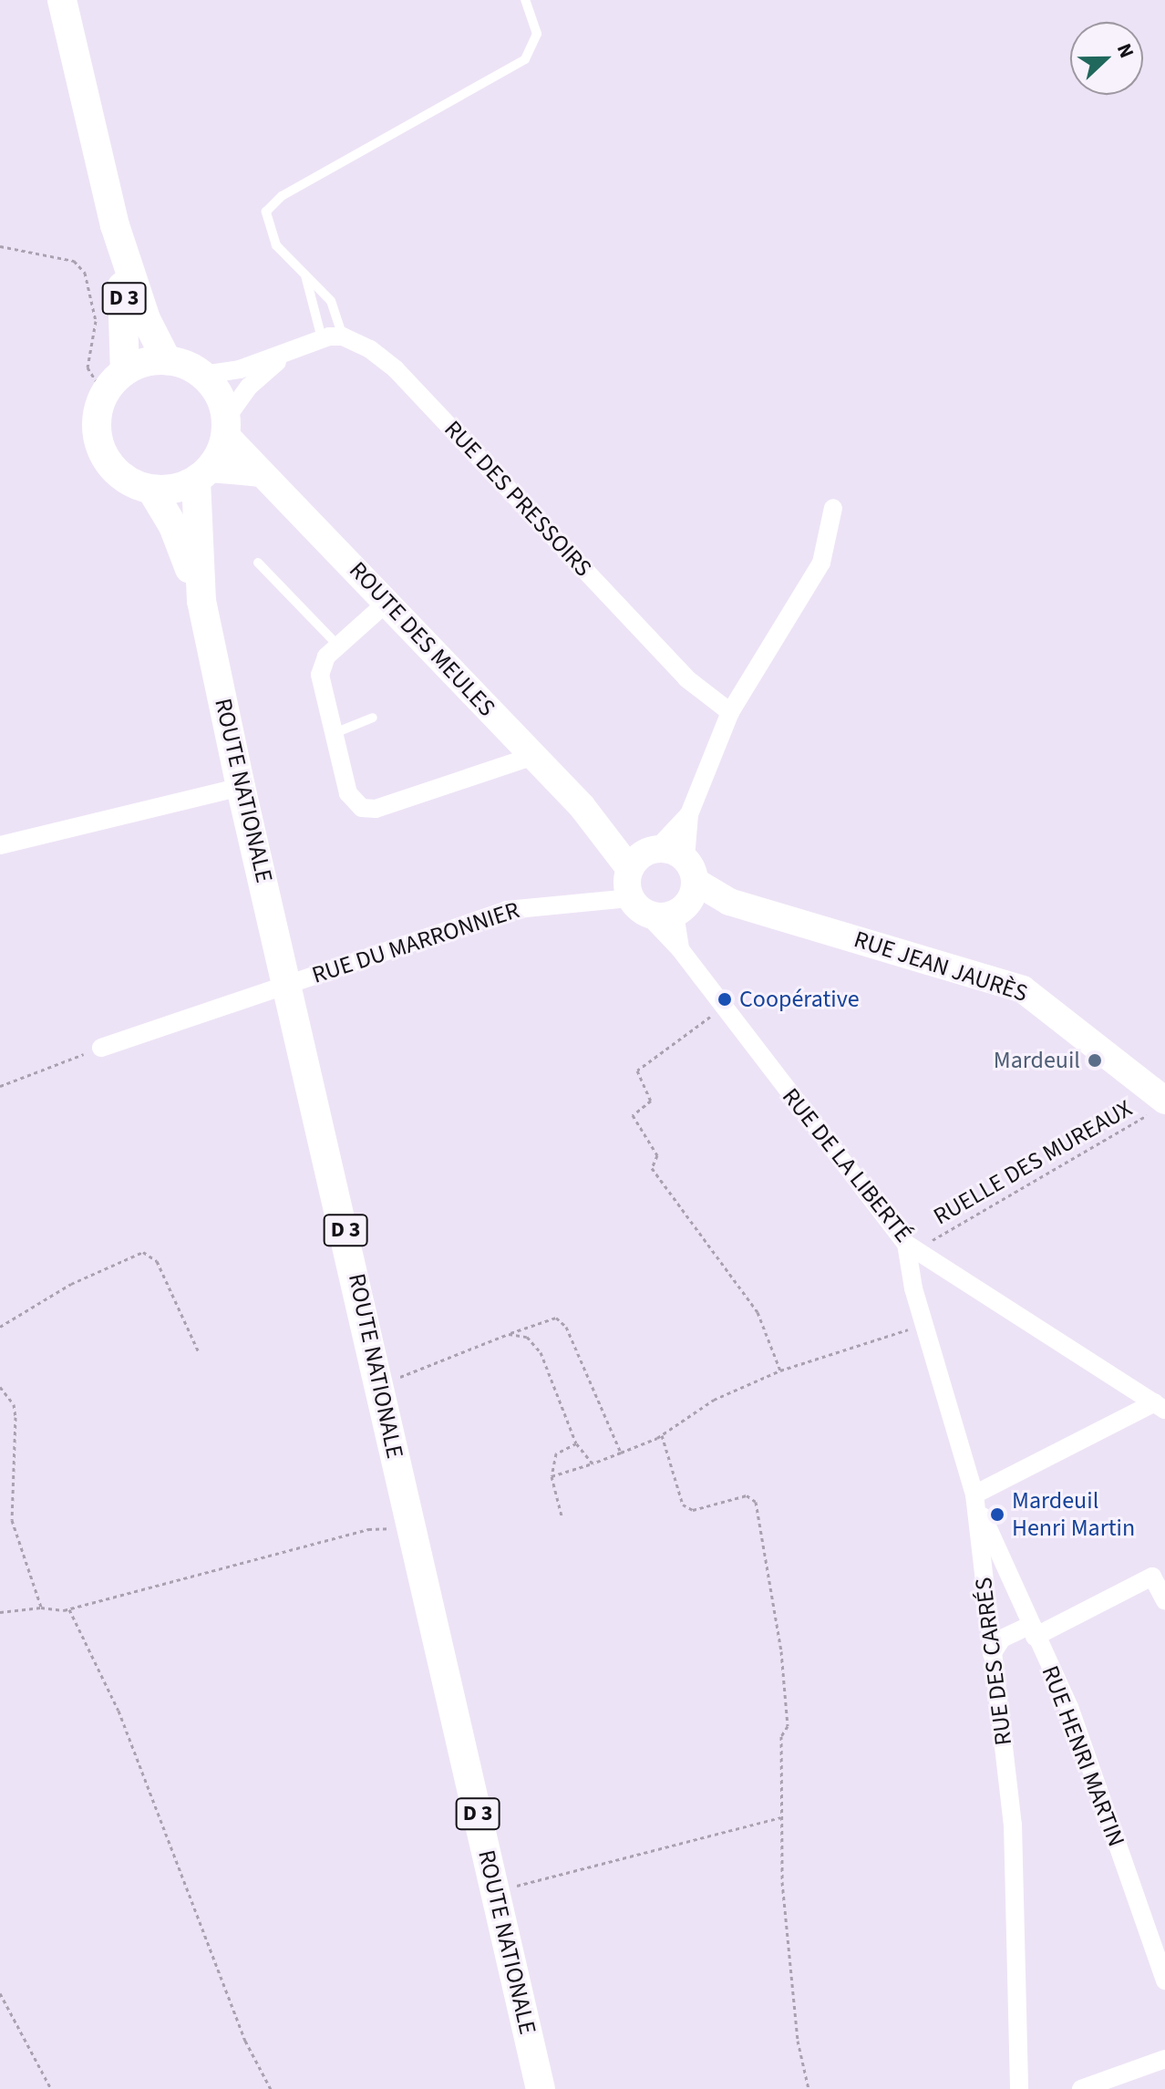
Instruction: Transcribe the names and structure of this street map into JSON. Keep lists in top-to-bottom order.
{
  "streets": {
    "main road": ["D 3", "ROUTE NATIONALE"],
    "street": [
      "RUE DES PRESSOIRS",
      "ROUTE DES MEULES",
      "RUE DU MARRONNIER",
      "RUE JEAN JAURÈS",
      "RUE DE LA LIBERTÉ",
      "RUE DES CARRÉS",
      "RUE HENRI MARTIN"
    ],
    "path": ["RUELLE DES MUREAUX"]
  },
  "crossings": [
    ["D 3", "ROUTE DES MEULES"],
    ["D 3", "ROUTE NATIONALE"],
    ["ROUTE DES MEULES", "RUE JEAN JAURÈS"],
    ["ROUTE DES MEULES", "RUE DE LA LIBERTÉ"],
    ["ROUTE NATIONALE", "RUE DU MARRONNIER"],
    ["RUE DU MARRONNIER", "RUE JEAN JAURÈS"],
    ["RUE DU MARRONNIER", "RUE DE LA LIBERTÉ"],
    ["RUE JEAN JAURÈS", "RUELLE DES MUREAUX"],
    ["RUE JEAN JAURÈS", "RUE DE LA LIBERTÉ"],
    ["RUELLE DES MUREAUX", "RUE DE LA LIBERTÉ"],
    ["RUELLE DES MUREAUX", "RUE DES CARRÉS"],
    ["RUE DE LA LIBERTÉ", "RUE DES CARRÉS"],
    ["RUE DES CARRÉS", "RUE HENRI MARTIN"]
  ],
  "places": ["Coopérative", "Mardeuil", "Mardeuil Henri Martin"],
  "north": "right"
}
